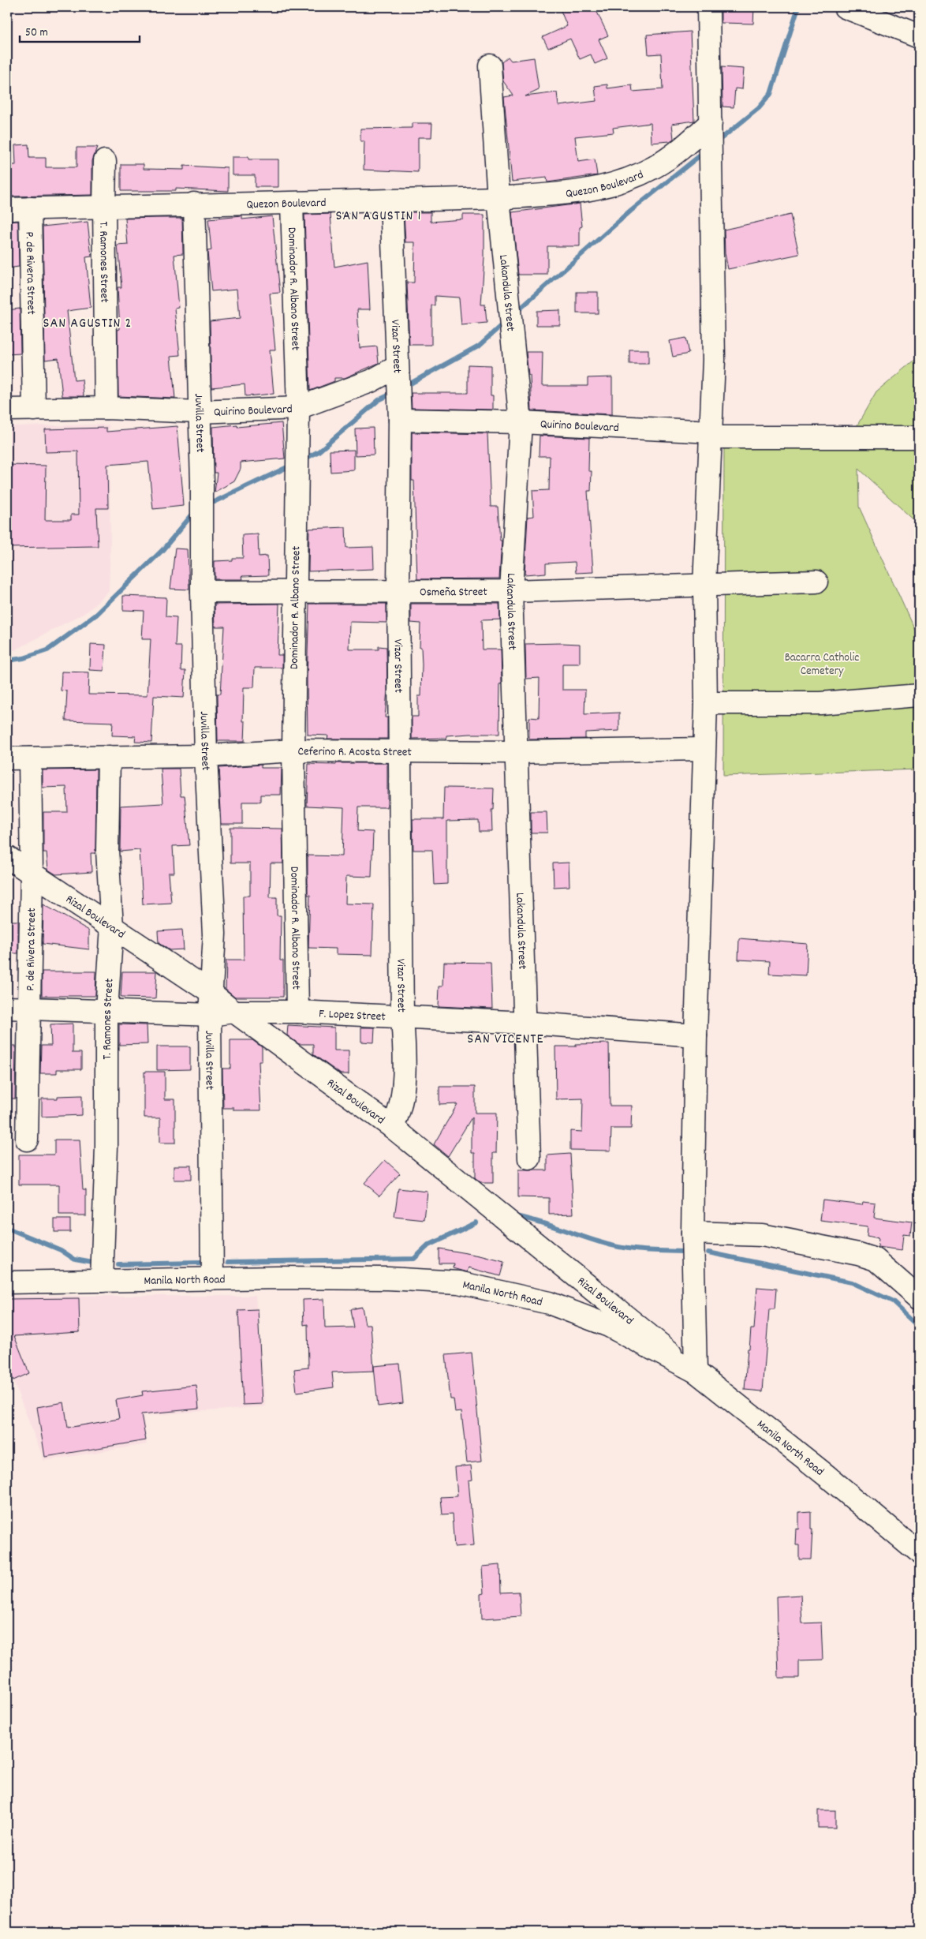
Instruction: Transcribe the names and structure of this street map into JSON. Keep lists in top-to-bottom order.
{
  "streets": {
    "main road": [
      "Quezon Boulevard",
      "T. Ramones Street",
      "P. de Rivera Street",
      "Dominador R. Albano Street",
      "Lakandula Street",
      "Vizar Street",
      "Quirino Boulevard",
      "Juvilla Street",
      "Osmeña Street",
      "Ceferino R. Acosta Street",
      "Rizal Boulevard",
      "F. Lopez Street",
      "Manila North Road"
    ]
  },
  "crossings": [
    ["Quezon Boulevard", "T. Ramones Street"],
    ["Quezon Boulevard", "P. de Rivera Street"],
    ["Quezon Boulevard", "Dominador R. Albano Street"],
    ["Quezon Boulevard", "Lakandula Street"],
    ["Quezon Boulevard", "Vizar Street"],
    ["Quezon Boulevard", "Juvilla Street"],
    ["T. Ramones Street", "Quirino Boulevard"],
    ["T. Ramones Street", "Ceferino R. Acosta Street"],
    ["T. Ramones Street", "Rizal Boulevard"],
    ["T. Ramones Street", "F. Lopez Street"],
    ["T. Ramones Street", "Manila North Road"],
    ["P. de Rivera Street", "Quirino Boulevard"],
    ["P. de Rivera Street", "Ceferino R. Acosta Street"],
    ["P. de Rivera Street", "Rizal Boulevard"],
    ["P. de Rivera Street", "F. Lopez Street"],
    ["Dominador R. Albano Street", "Quirino Boulevard"],
    ["Dominador R. Albano Street", "Osmeña Street"],
    ["Dominador R. Albano Street", "Ceferino R. Acosta Street"],
    ["Dominador R. Albano Street", "F. Lopez Street"],
    ["Lakandula Street", "Quirino Boulevard"],
    ["Lakandula Street", "Osmeña Street"],
    ["Lakandula Street", "Ceferino R. Acosta Street"],
    ["Lakandula Street", "F. Lopez Street"],
    ["Vizar Street", "Quirino Boulevard"],
    ["Vizar Street", "Osmeña Street"],
    ["Vizar Street", "Ceferino R. Acosta Street"],
    ["Vizar Street", "Rizal Boulevard"],
    ["Vizar Street", "F. Lopez Street"],
    ["Quirino Boulevard", "Juvilla Street"],
    ["Juvilla Street", "Osmeña Street"],
    ["Juvilla Street", "Ceferino R. Acosta Street"],
    ["Juvilla Street", "Rizal Boulevard"],
    ["Juvilla Street", "F. Lopez Street"],
    ["Juvilla Street", "Manila North Road"],
    ["Rizal Boulevard", "F. Lopez Street"],
    ["Rizal Boulevard", "Manila North Road"]
  ],
  "districts": ["SAN AGUSTIN 1", "SAN AGUSTIN 2", "SAN VICENTE"],
  "parks": ["Bacarra Catholic Cemetery"],
  "scale_bar": "50 m"
}
